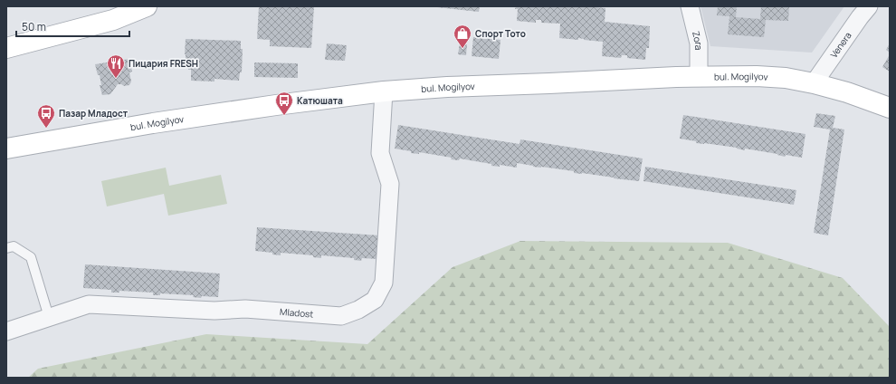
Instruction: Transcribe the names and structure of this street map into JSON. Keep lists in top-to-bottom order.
{
  "streets": {
    "street": [
      "Zora",
      "Venera",
      "bul. Mogilyov",
      "Mladost"
    ]
  },
  "crossings": [
    ["Zora", "bul. Mogilyov"],
    ["Venera", "bul. Mogilyov"],
    ["bul. Mogilyov", "Mladost"]
  ],
  "places": {
    "shop": ["Спорт Тото"],
    "restaurant": ["Пицария FRESH"],
    "bus stop": ["Катюшата", "Пазар Младост"]
  },
  "scale_bar": "50 m"
}
